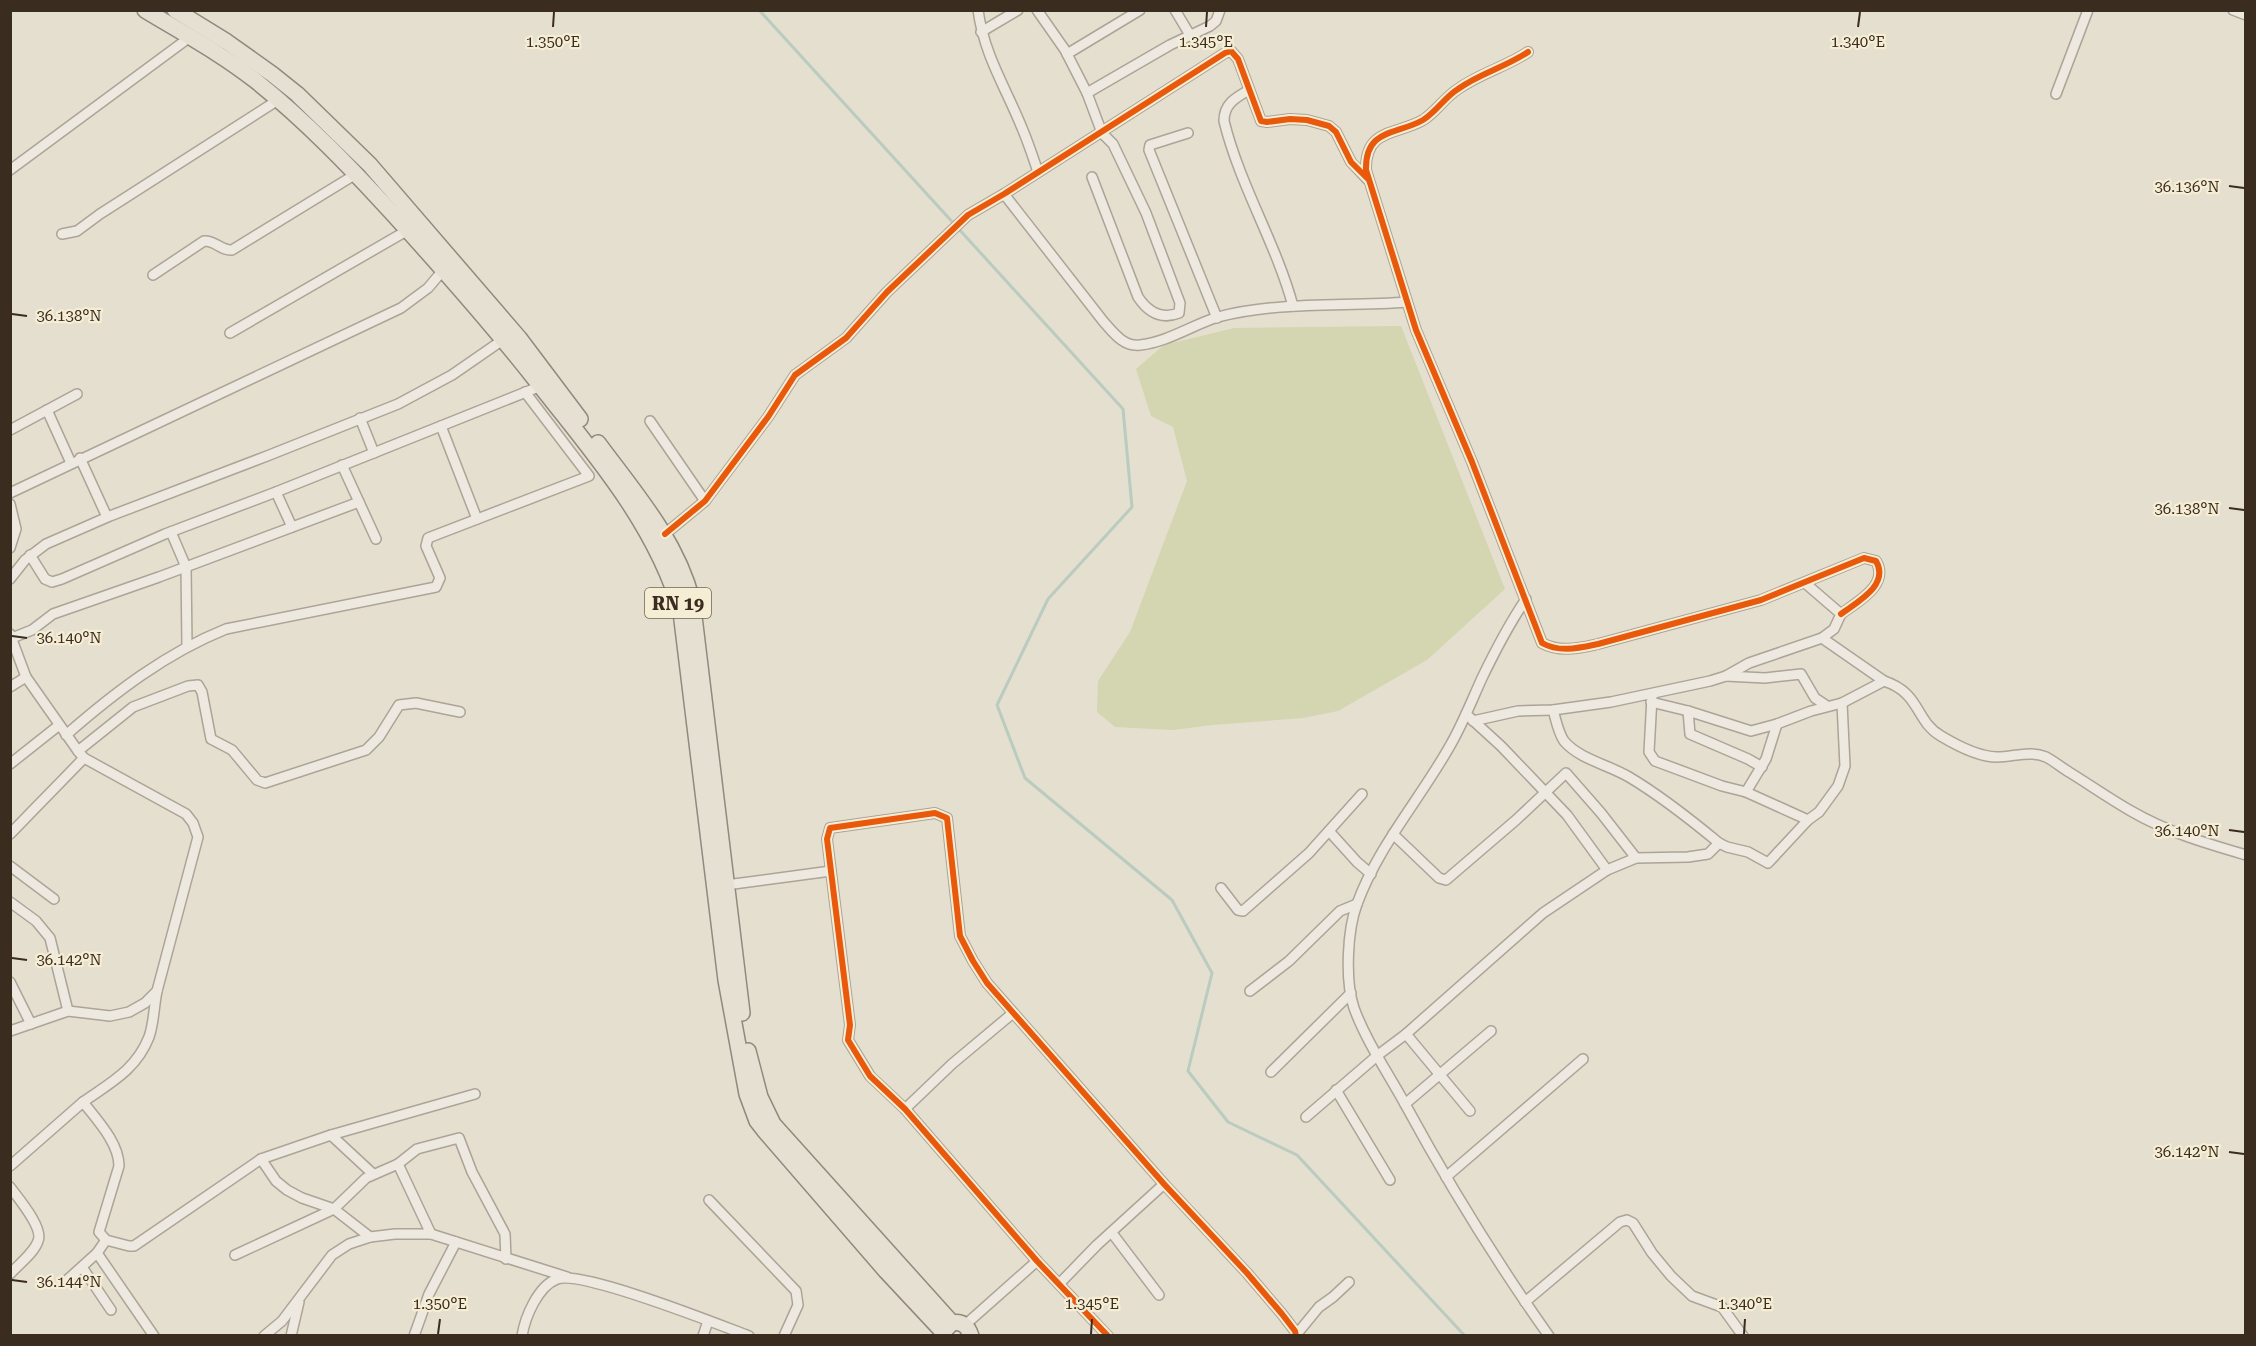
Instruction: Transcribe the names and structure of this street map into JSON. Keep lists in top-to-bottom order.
{
  "streets": {
    "main road": ["RN 19"]
  },
  "coordinates": [
    "1.350°E",
    "1.345°E",
    "1.340°E",
    "36.136°N",
    "36.138°N",
    "36.140°N",
    "36.142°N",
    "36.144°N"
  ]
}
